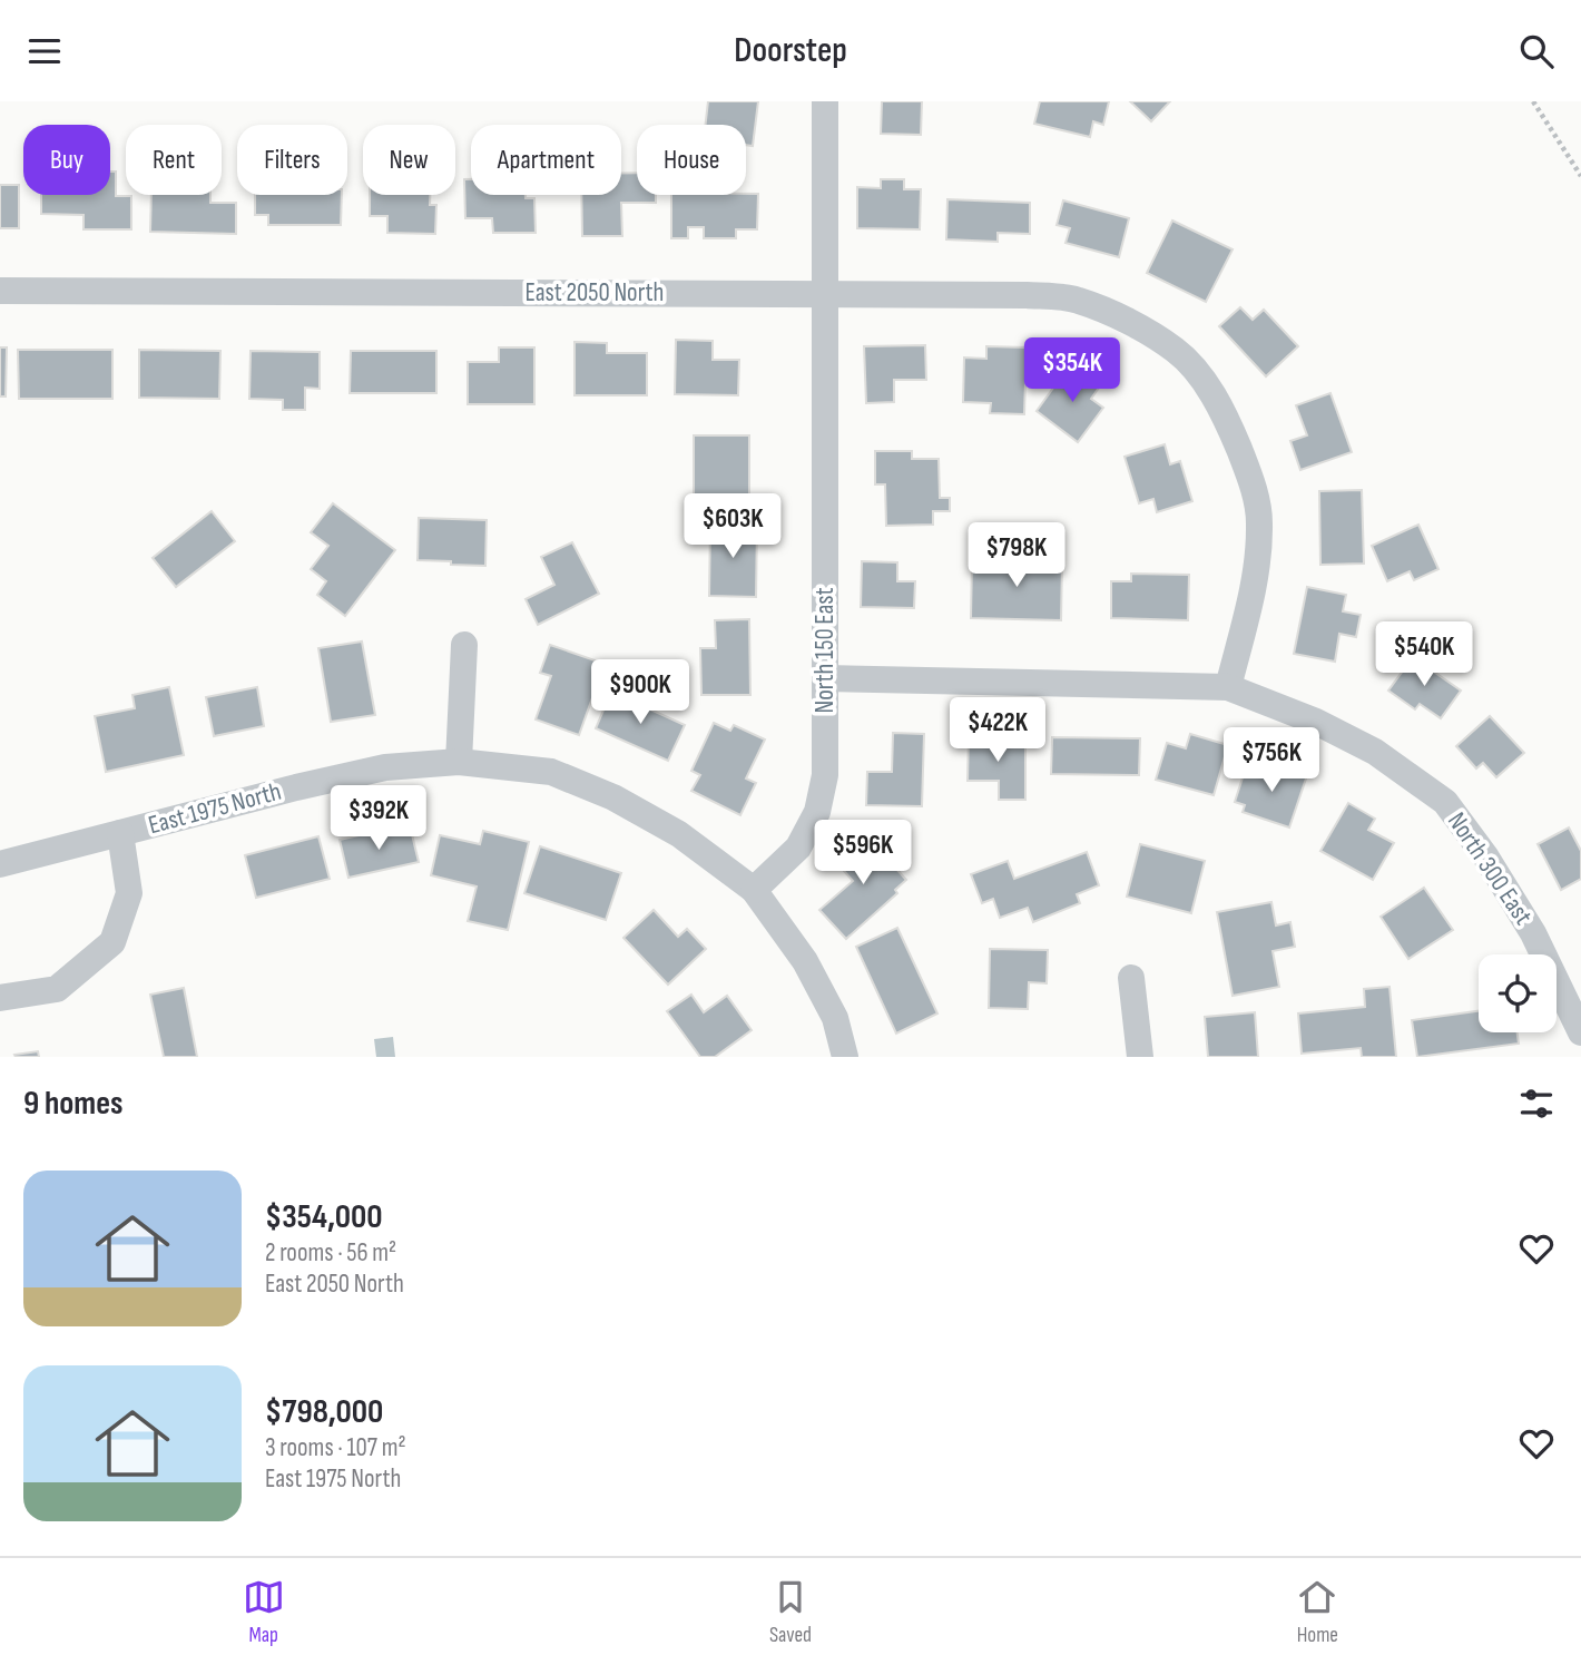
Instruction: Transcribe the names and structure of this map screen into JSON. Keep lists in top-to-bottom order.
{
  "streets": {
    "street": [
      "East 2050 North",
      "North 150 East",
      "East 1975 North",
      "North 300 East"
    ]
  },
  "crossings": [
    ["East 2050 North", "North 150 East"],
    ["East 2050 North", "North 300 East"],
    ["North 150 East", "East 1975 North"]
  ],
  "page": {
    "header": "Doorstep",
    "chip": [
      "Buy",
      "Rent",
      "Filters",
      "New",
      "Apartment",
      "House"
    ],
    "price": [
      "$354K",
      "$603K",
      "$798K",
      "$540K",
      "$900K",
      "$422K",
      "$756K",
      "$392K",
      "$596K"
    ],
    "heading": "9 homes",
    "list": [
      {
        "name": "$354,000",
        "note": "2 rooms · 56 m² · East 2050 North"
      },
      {
        "name": "$798,000",
        "note": "3 rooms · 107 m² · East 1975 North"
      }
    ],
    "tabs": ["Map", "Saved", "Home"]
  }
}
